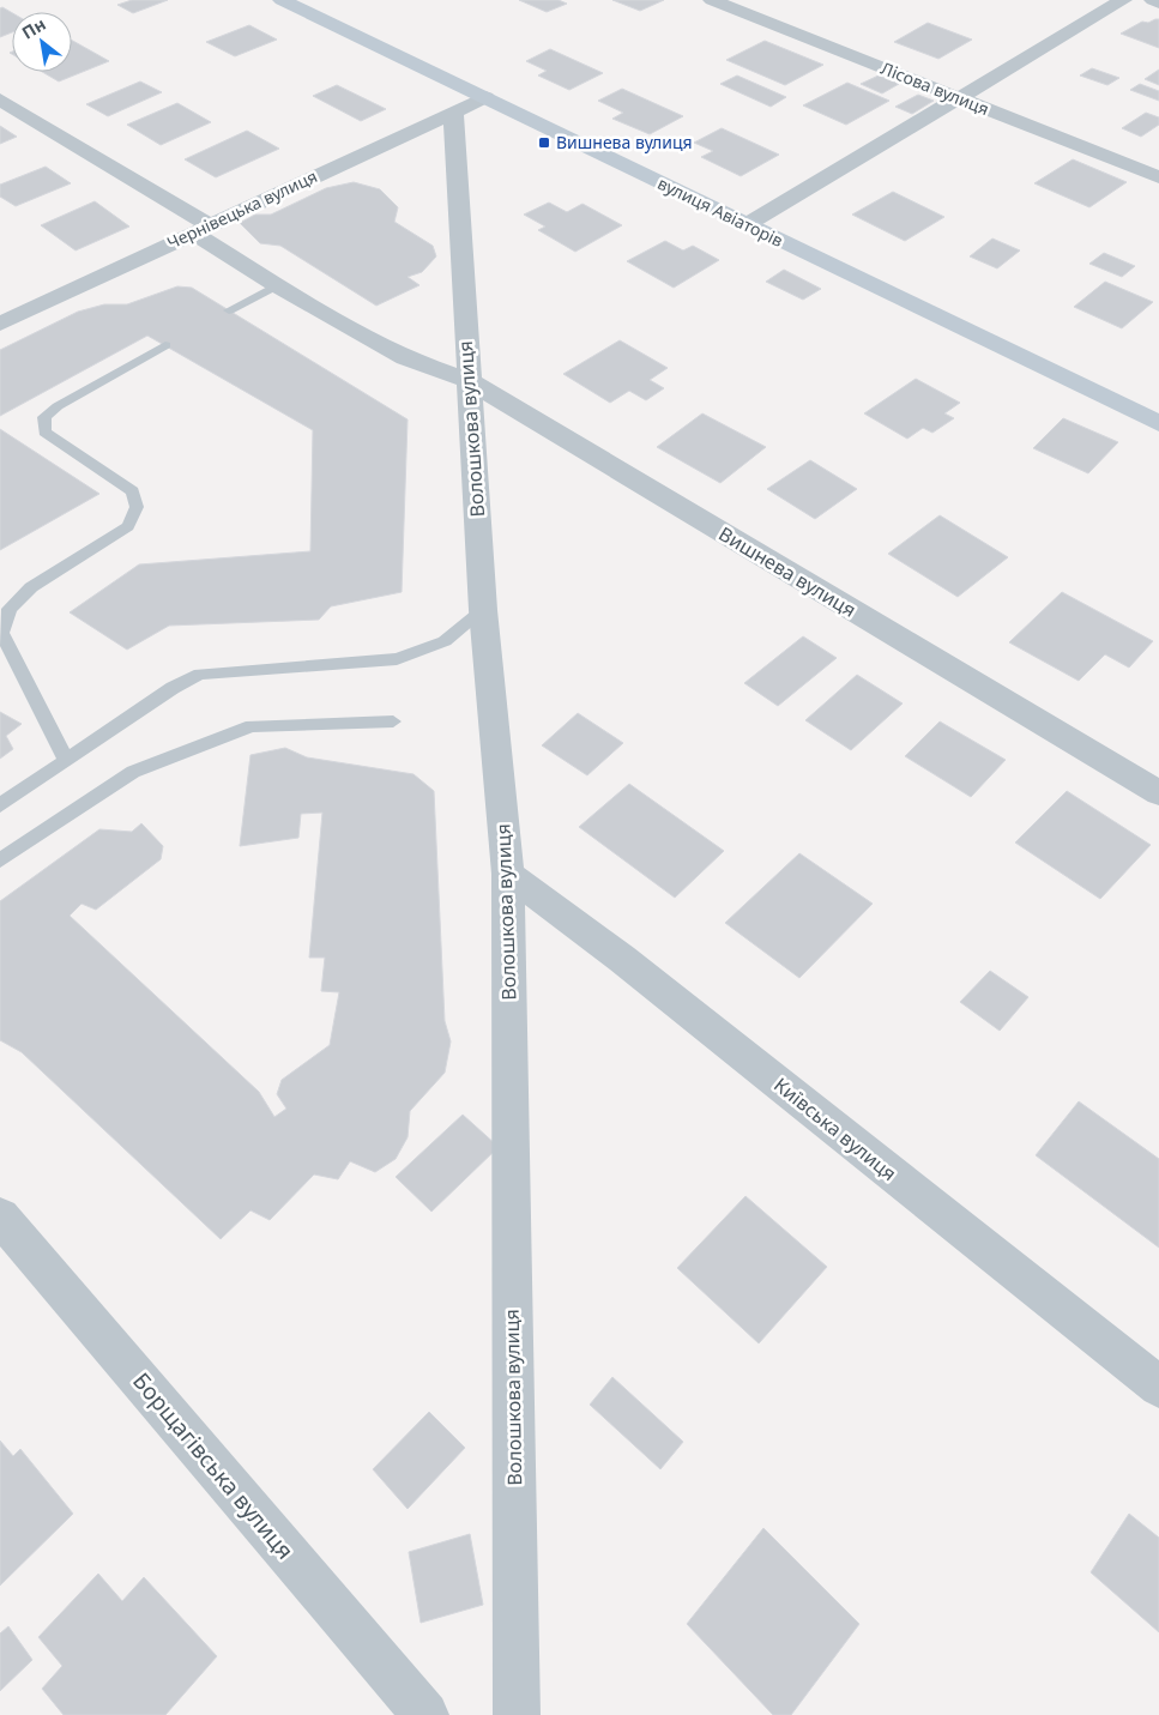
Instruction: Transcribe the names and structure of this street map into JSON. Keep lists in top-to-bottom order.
{
  "streets": {
    "main road": ["вулиця Авіаторів"],
    "street": [
      "Лісова вулиця",
      "Чернівецька вулиця",
      "Волошкова вулиця",
      "Вишнева вулиця",
      "Київська вулиця",
      "Борщагівська вулиця"
    ]
  },
  "crossings": [
    ["Чернівецька вулиця", "вулиця Авіаторів"],
    ["Чернівецька вулиця", "Волошкова вулиця"],
    ["Чернівецька вулиця", "Вишнева вулиця"],
    ["Волошкова вулиця", "Вишнева вулиця"],
    ["Волошкова вулиця", "Київська вулиця"]
  ],
  "places": {
    "transit": ["Вишнева вулиця"]
  },
  "north": "top left"
}
